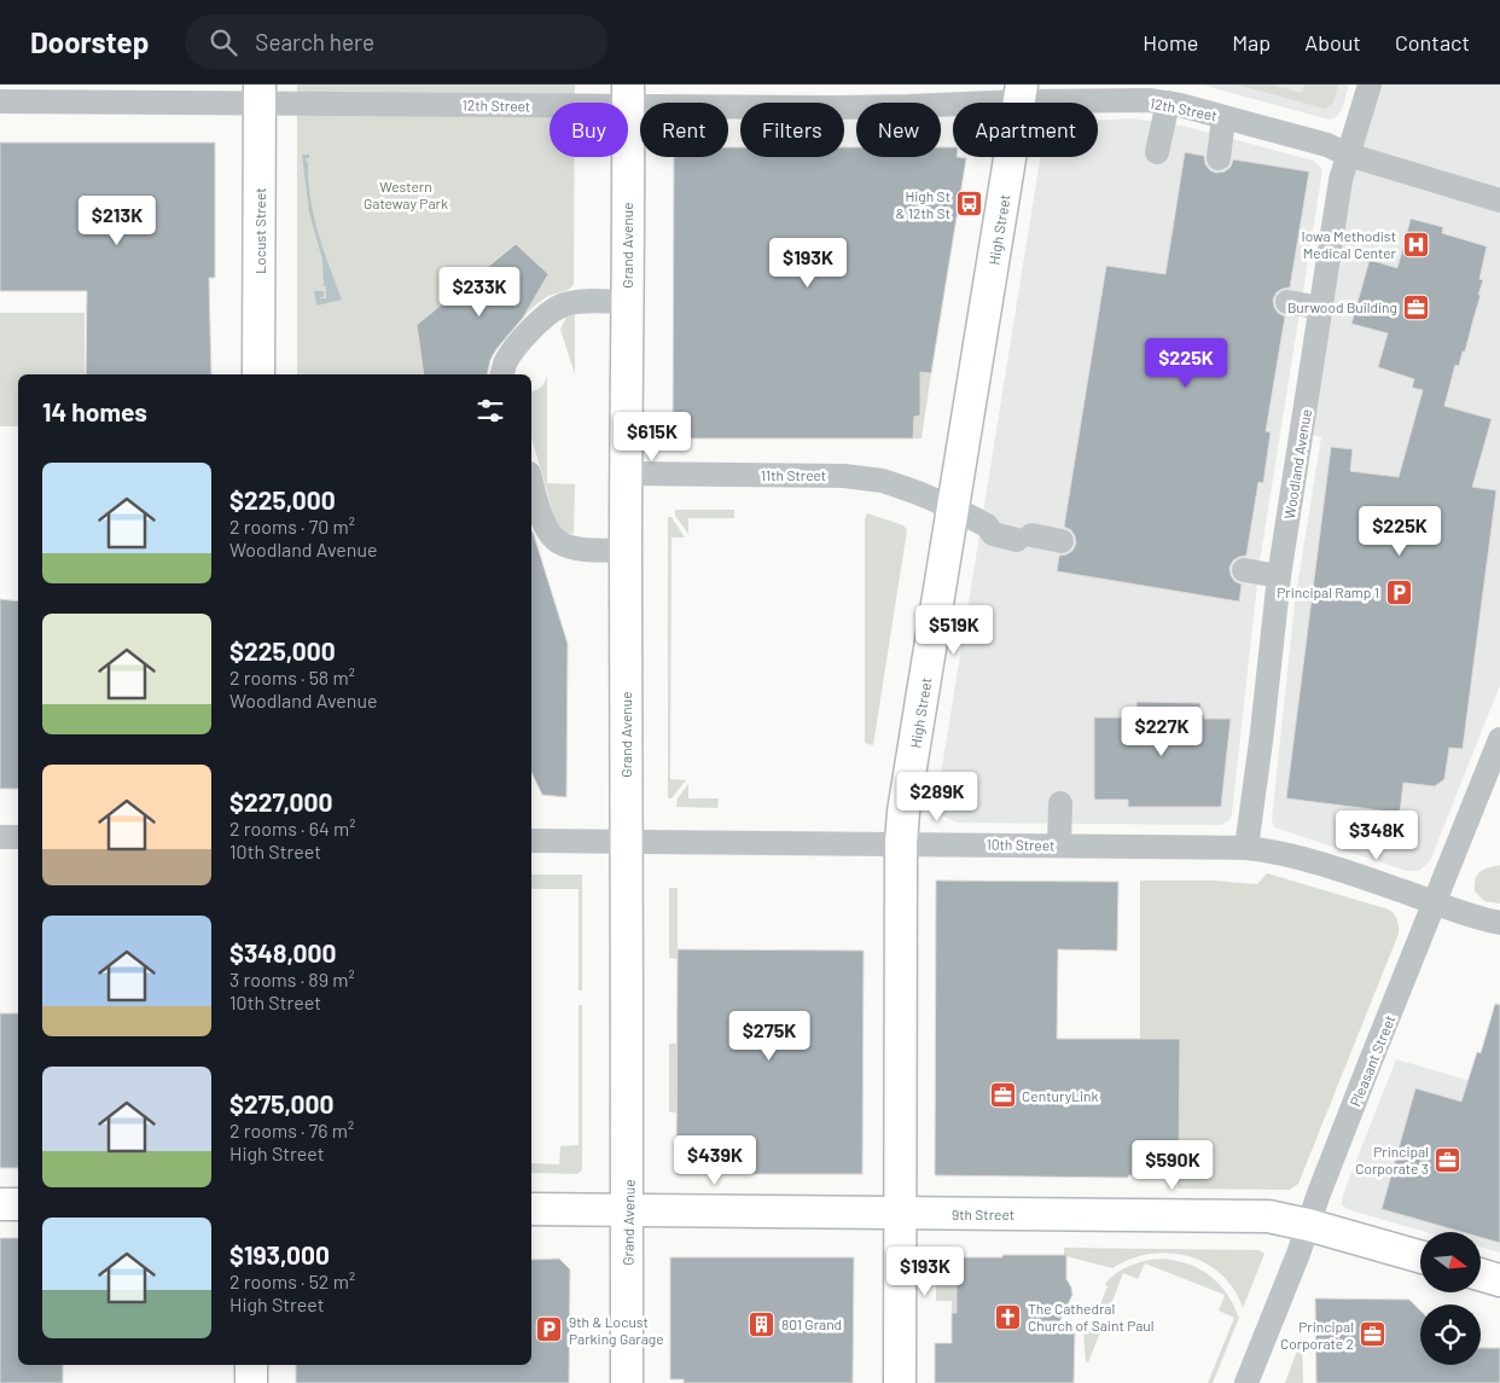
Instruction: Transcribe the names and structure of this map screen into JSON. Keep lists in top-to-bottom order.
{
  "streets": {
    "main road": [
      "High Street",
      "Locust Street",
      "Grand Avenue",
      "9th Street"
    ],
    "street": [
      "12th Street",
      "Woodland Avenue",
      "11th Street",
      "10th Street",
      "Pleasant Street"
    ]
  },
  "crossings": [
    ["12th Street", "High Street"],
    ["12th Street", "Locust Street"],
    ["12th Street", "Grand Avenue"],
    ["12th Street", "Woodland Avenue"],
    ["High Street", "11th Street"],
    ["High Street", "10th Street"],
    ["High Street", "9th Street"],
    ["Grand Avenue", "11th Street"],
    ["Grand Avenue", "10th Street"],
    ["Grand Avenue", "9th Street"],
    ["Woodland Avenue", "10th Street"],
    ["10th Street", "Pleasant Street"],
    ["Pleasant Street", "9th Street"]
  ],
  "parks": ["Western Gateway Park"],
  "places": {
    "bus stop": ["High St & 12th St"],
    "hospital": ["Iowa Methodist Medical Center"],
    "office": [
      "Burwood Building",
      "CenturyLink",
      "Principal Corporate 3",
      "Principal Corporate 2"
    ],
    "parking": ["Principal Ramp 1", "9th & Locust Parking Garage"],
    "church": ["The Cathedral Church of Saint Paul"],
    "building": ["801 Grand"]
  },
  "north": "right",
  "page": {
    "header": "Doorstep",
    "search": "Search here",
    "nav": [
      "Home",
      "Map",
      "About",
      "Contact"
    ],
    "chip": [
      "Buy",
      "Rent",
      "Filters",
      "New",
      "Apartment"
    ],
    "price": [
      "$213K",
      "$193K",
      "$233K",
      "$225K",
      "$615K",
      "$225K",
      "$519K",
      "$227K",
      "$289K",
      "$348K",
      "$275K",
      "$439K",
      "$590K",
      "$193K"
    ],
    "heading": "14 homes",
    "list": [
      {
        "name": "$225,000",
        "note": "2 rooms · 70 m² · Woodland Avenue"
      },
      {
        "name": "$225,000",
        "note": "2 rooms · 58 m² · Woodland Avenue"
      },
      {
        "name": "$227,000",
        "note": "2 rooms · 64 m² · 10th Street"
      },
      {
        "name": "$348,000",
        "note": "3 rooms · 89 m² · 10th Street"
      },
      {
        "name": "$275,000",
        "note": "2 rooms · 76 m² · High Street"
      },
      {
        "name": "$193,000",
        "note": "2 rooms · 52 m² · High Street"
      }
    ]
  }
}
